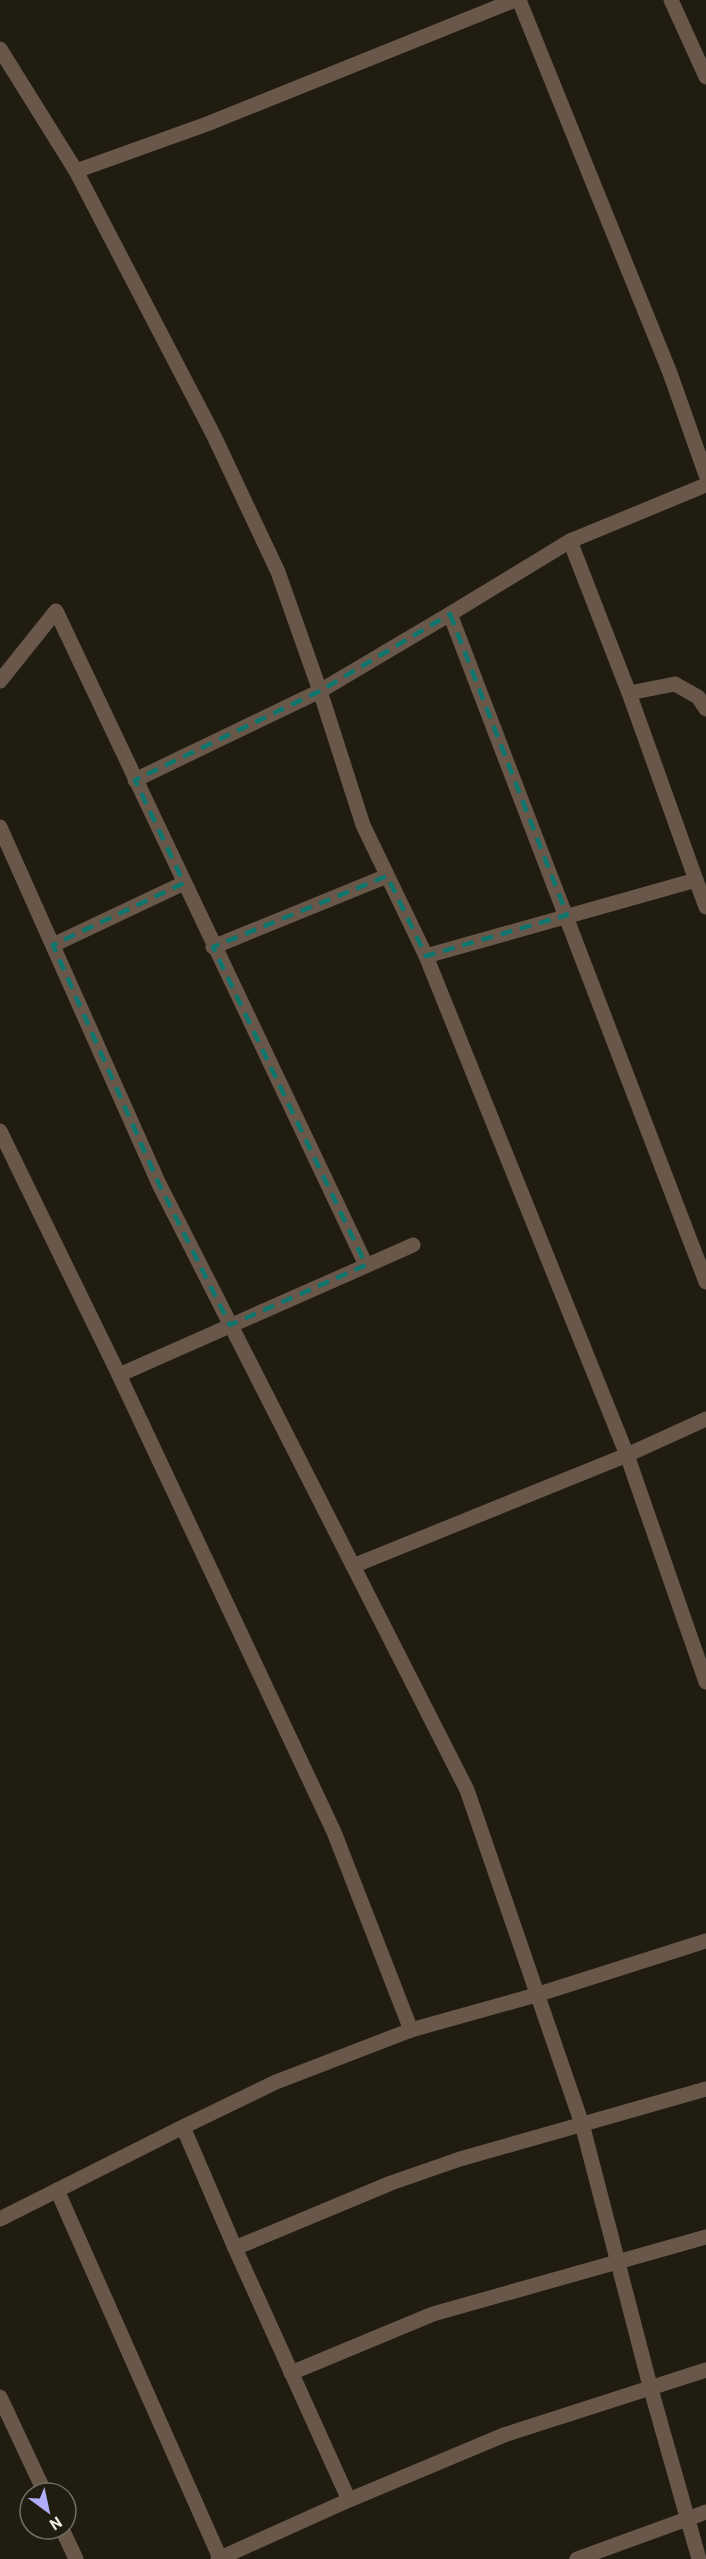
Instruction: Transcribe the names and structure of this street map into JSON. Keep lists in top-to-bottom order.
{
  "north": "bottom right"
}
